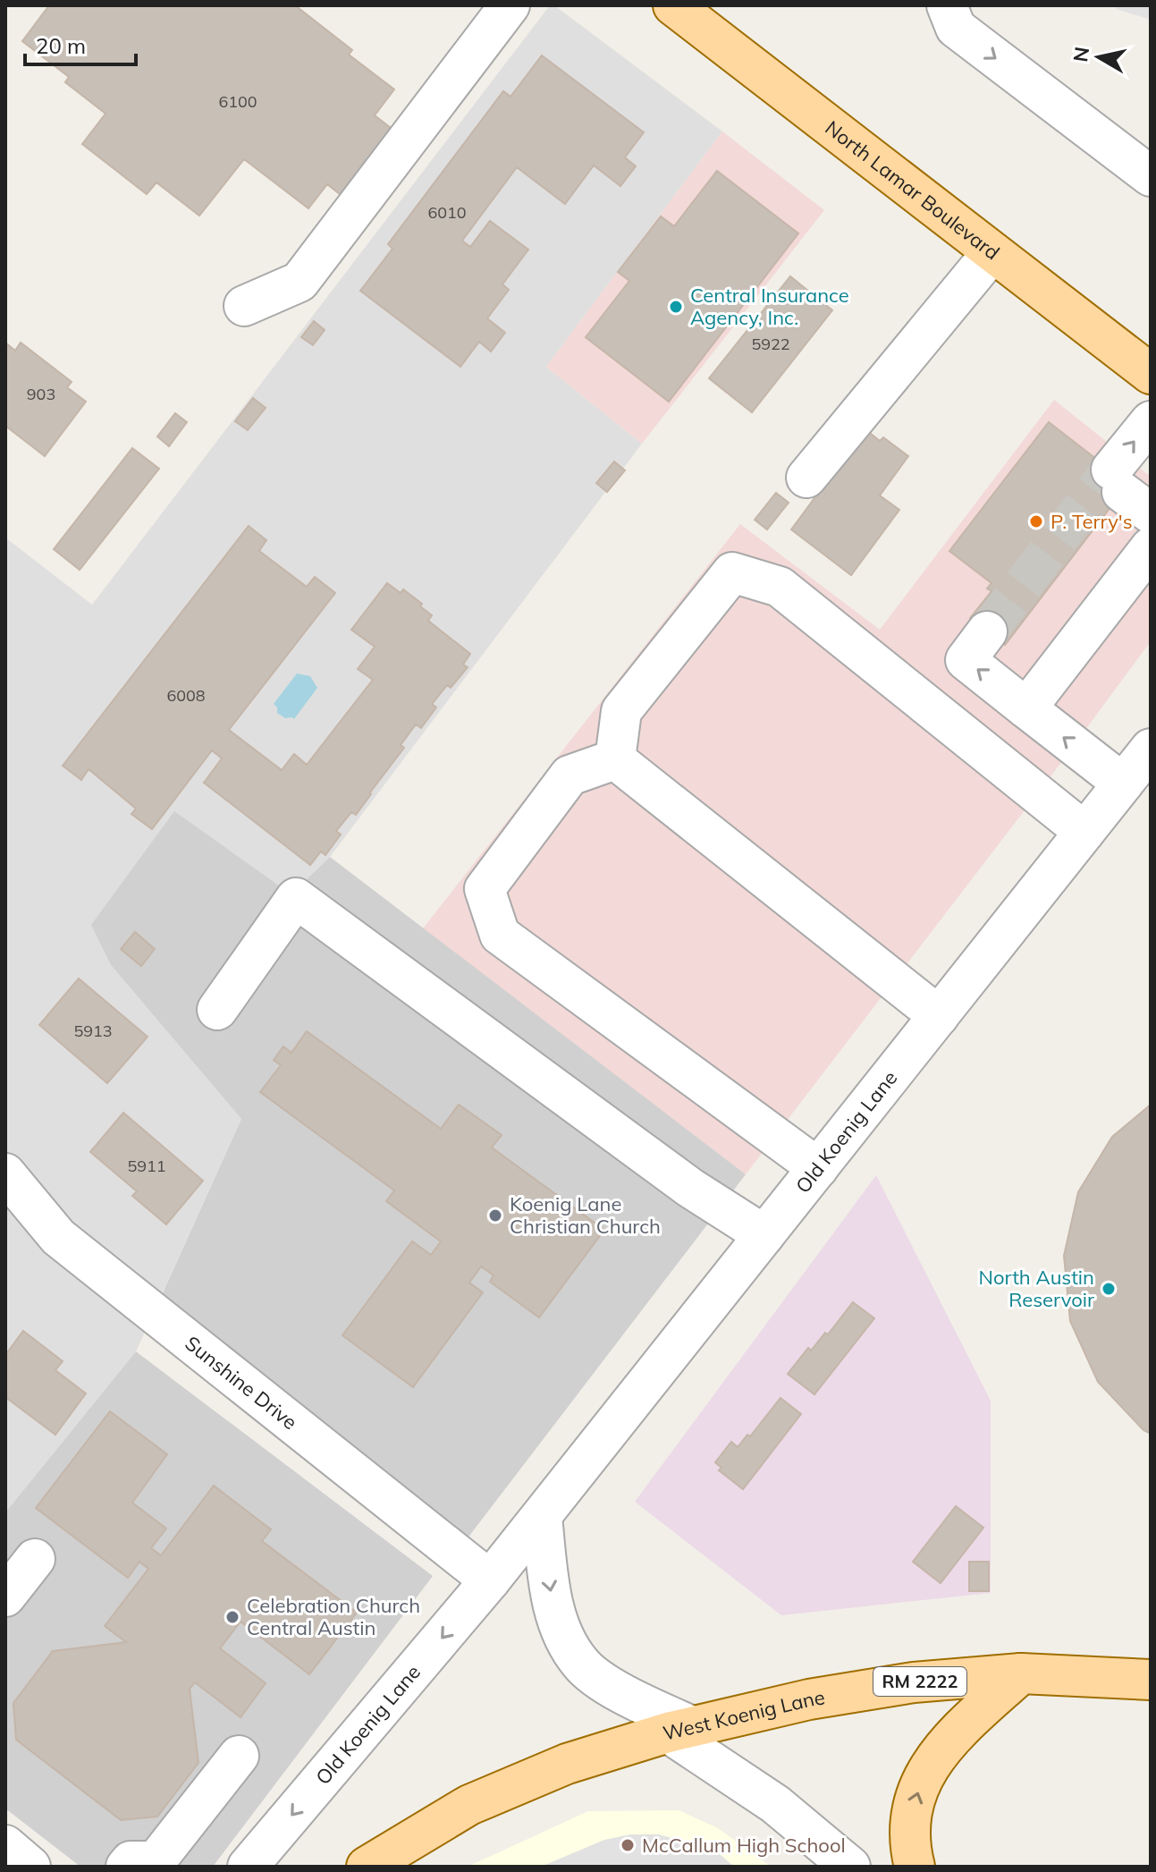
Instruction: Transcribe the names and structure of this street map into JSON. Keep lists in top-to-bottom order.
{
  "streets": {
    "main road": ["North Lamar Boulevard", "RM 2222", "West Koenig Lane"],
    "street": ["Old Koenig Lane", "Sunshine Drive"]
  },
  "crossings": [
    ["Old Koenig Lane", "Sunshine Drive"]
  ],
  "places": [
    "Central Insurance Agency, Inc.",
    "P. Terry's",
    "Koenig Lane Christian Church",
    "North Austin Reservoir",
    "Celebration Church Central Austin",
    "McCallum High School"
  ],
  "house_numbers": [
    "6100",
    "6010",
    "5922",
    "903",
    "6008",
    "5913",
    "5911"
  ],
  "scale_bar": "20 m",
  "north": "left"
}
